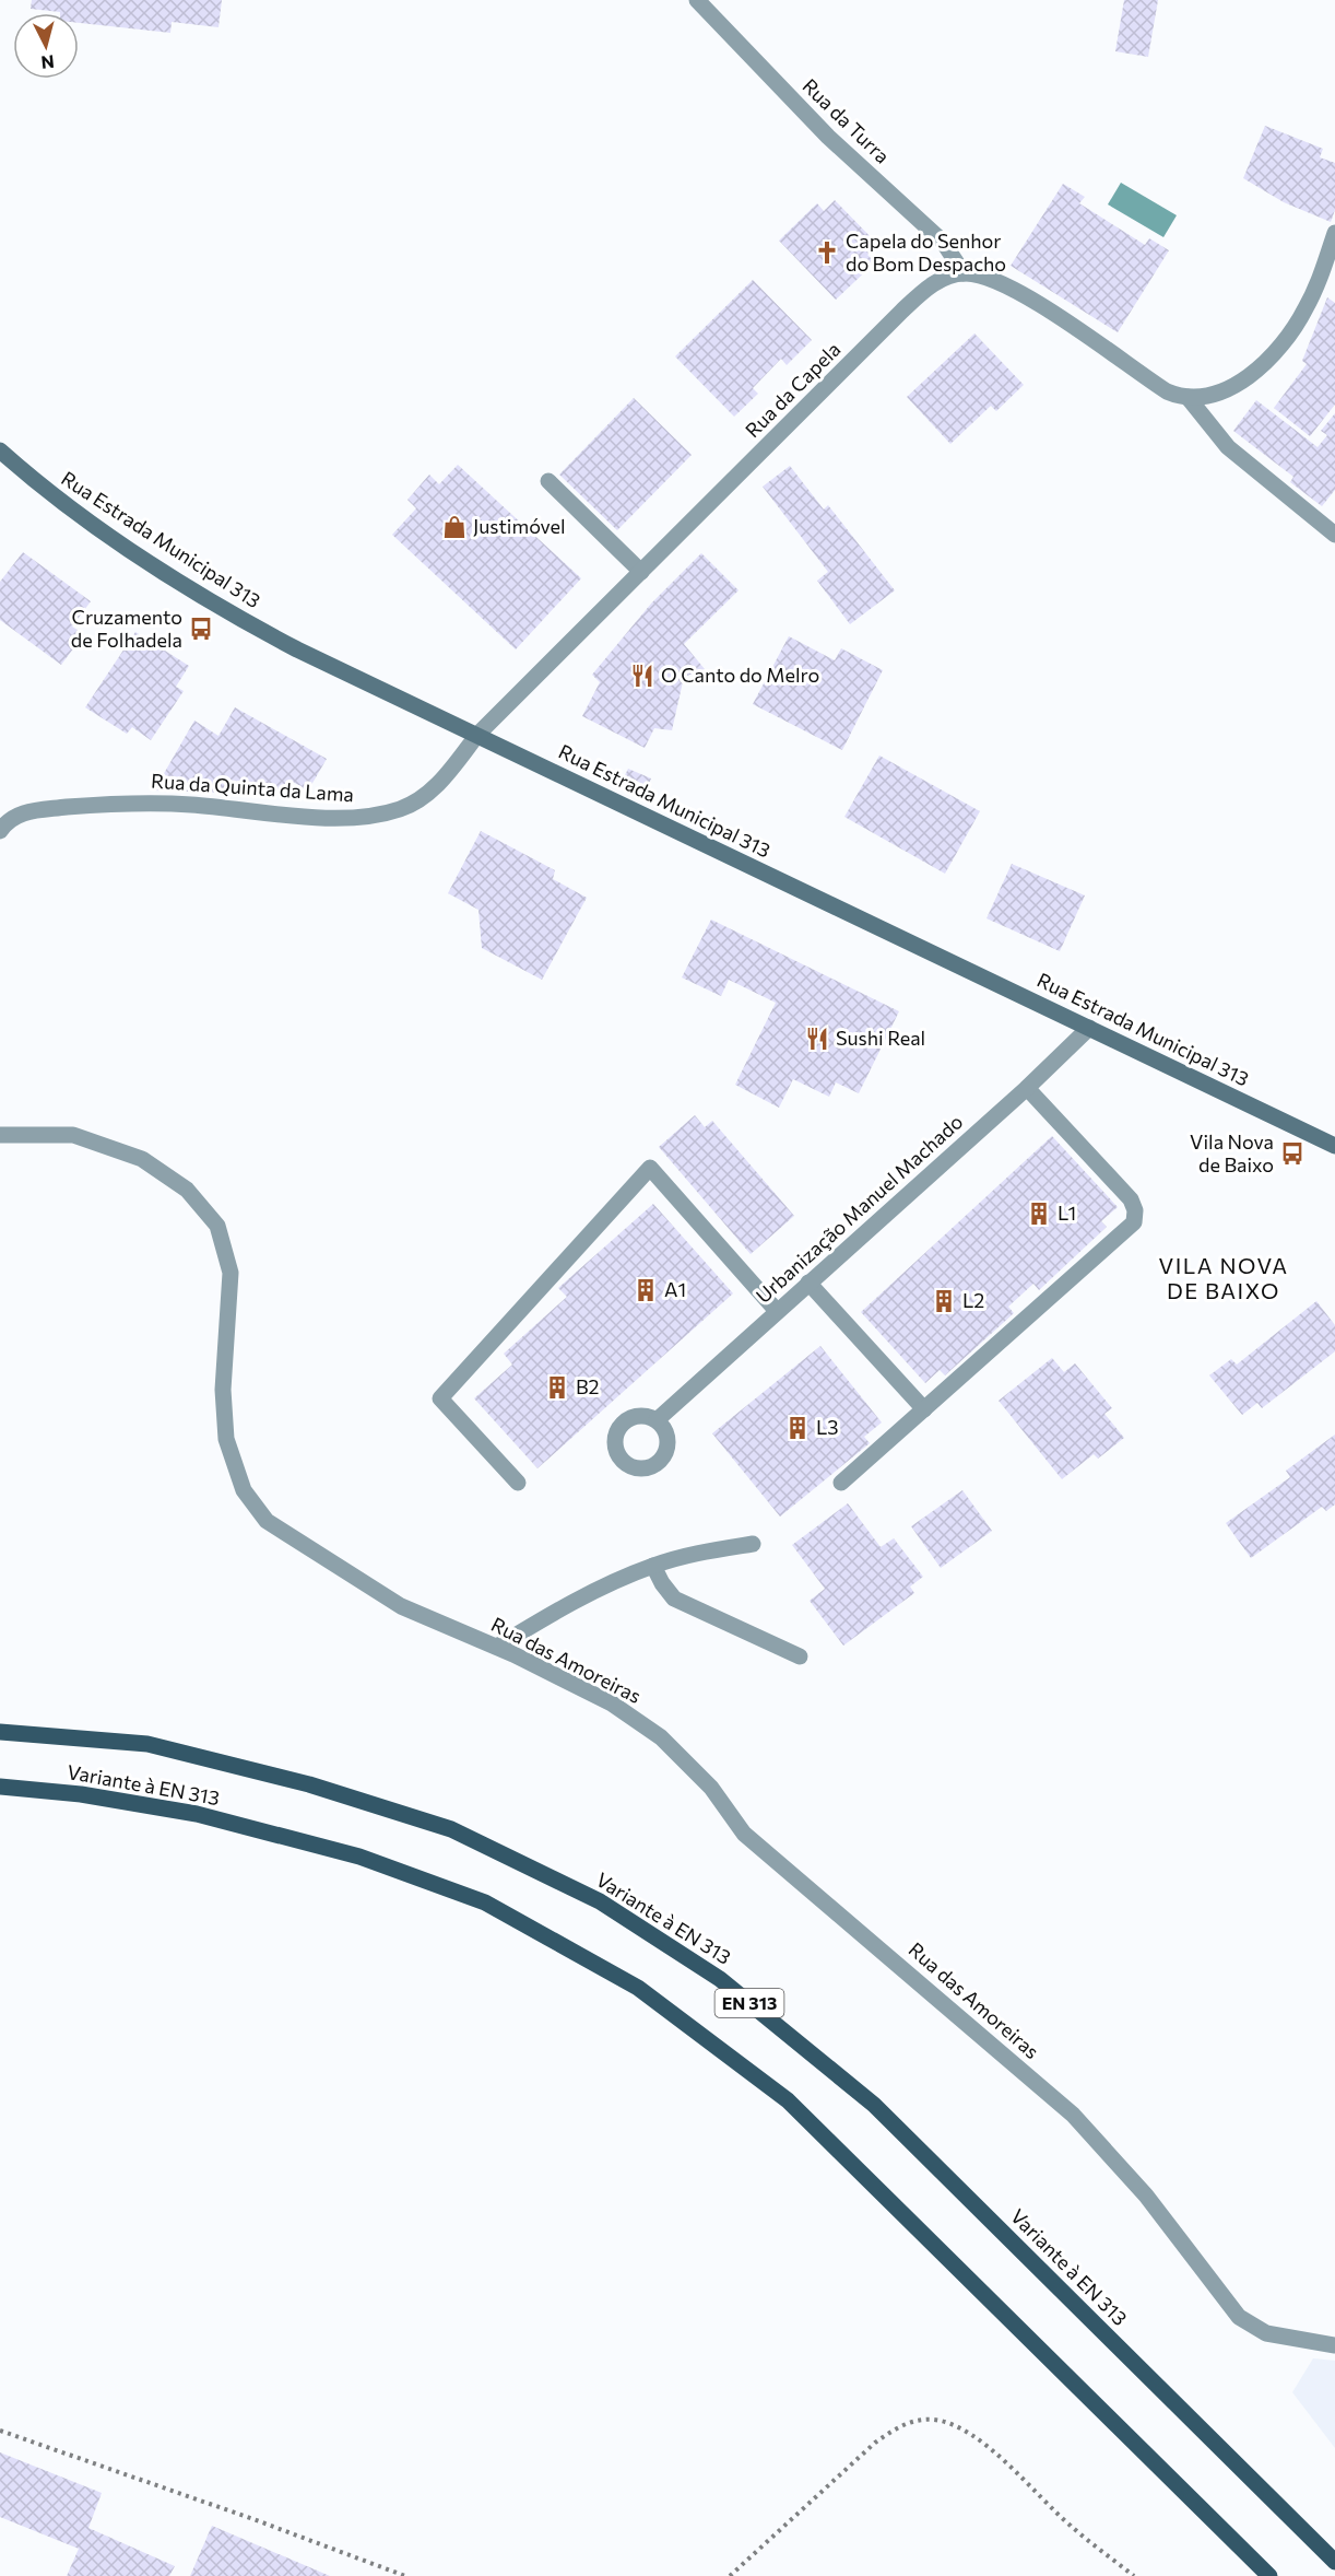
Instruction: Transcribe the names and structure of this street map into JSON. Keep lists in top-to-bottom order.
{
  "streets": {
    "main road": ["Rua Estrada Municipal 313", "Variante à EN 313", "EN 313"],
    "street": [
      "Rua da Turra",
      "Rua da Capela",
      "Rua da Quinta da Lama",
      "Urbanização Manuel Machado",
      "Rua das Amoreiras"
    ]
  },
  "crossings": [
    ["Rua da Turra", "Rua da Capela"],
    ["Rua da Capela", "Rua Estrada Municipal 313"],
    ["Rua da Capela", "Rua da Quinta da Lama"],
    ["Rua Estrada Municipal 313", "Rua da Quinta da Lama"],
    ["Rua Estrada Municipal 313", "Urbanização Manuel Machado"]
  ],
  "districts": ["VILA NOVA DE BAIXO"],
  "places": {
    "church": ["Capela do Senhor do Bom Despacho"],
    "shop": ["Justimóvel"],
    "bus stop": ["Cruzamento de Folhadela", "Vila Nova de Baixo"],
    "restaurant": ["O Canto do Melro", "Sushi Real"],
    "building": [
      "L1",
      "A1",
      "L2",
      "B2",
      "L3"
    ]
  },
  "north": "bottom"
}
